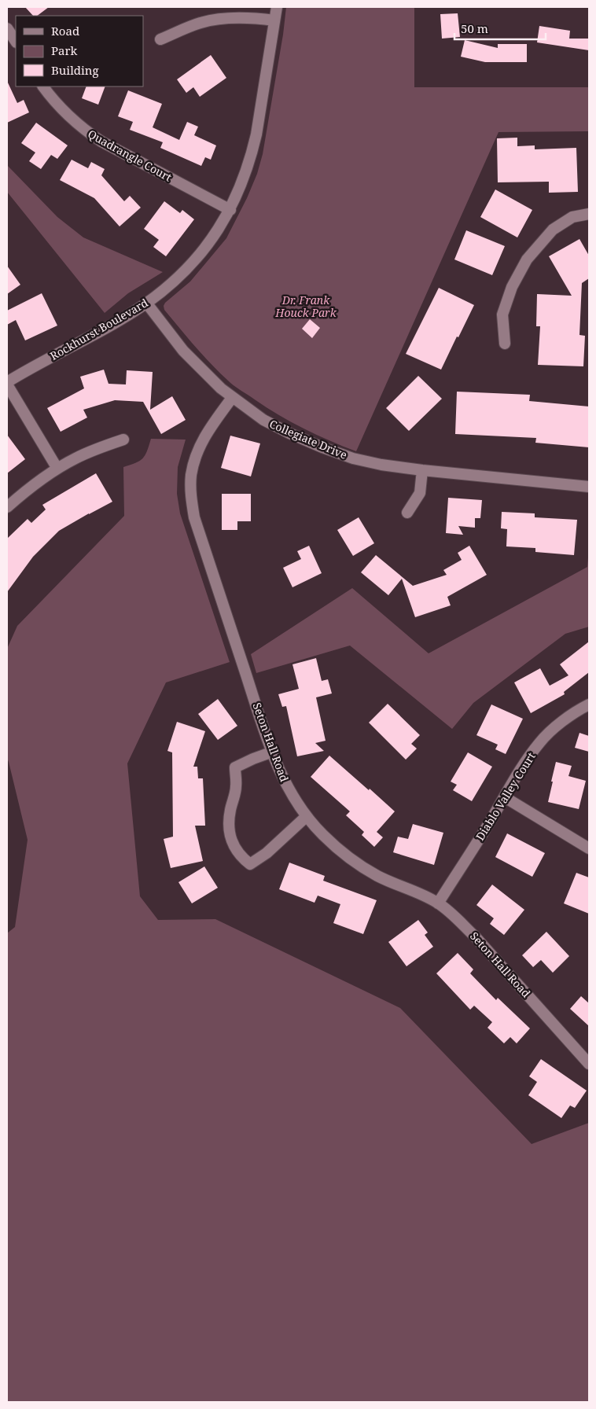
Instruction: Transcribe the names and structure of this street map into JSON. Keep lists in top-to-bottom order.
{
  "streets": {
    "street": [
      "Quadrangle Court",
      "Rockhurst Boulevard",
      "Collegiate Drive",
      "Seton Hall Road",
      "Diablo Valley Court"
    ]
  },
  "crossings": [
    ["Quadrangle Court", "Rockhurst Boulevard"],
    ["Rockhurst Boulevard", "Collegiate Drive"],
    ["Collegiate Drive", "Seton Hall Road"],
    ["Seton Hall Road", "Diablo Valley Court"]
  ],
  "parks": ["Dr. Frank Houck Park"],
  "legend": ["Road", "Park", "Building"],
  "scale_bar": "50 m"
}
